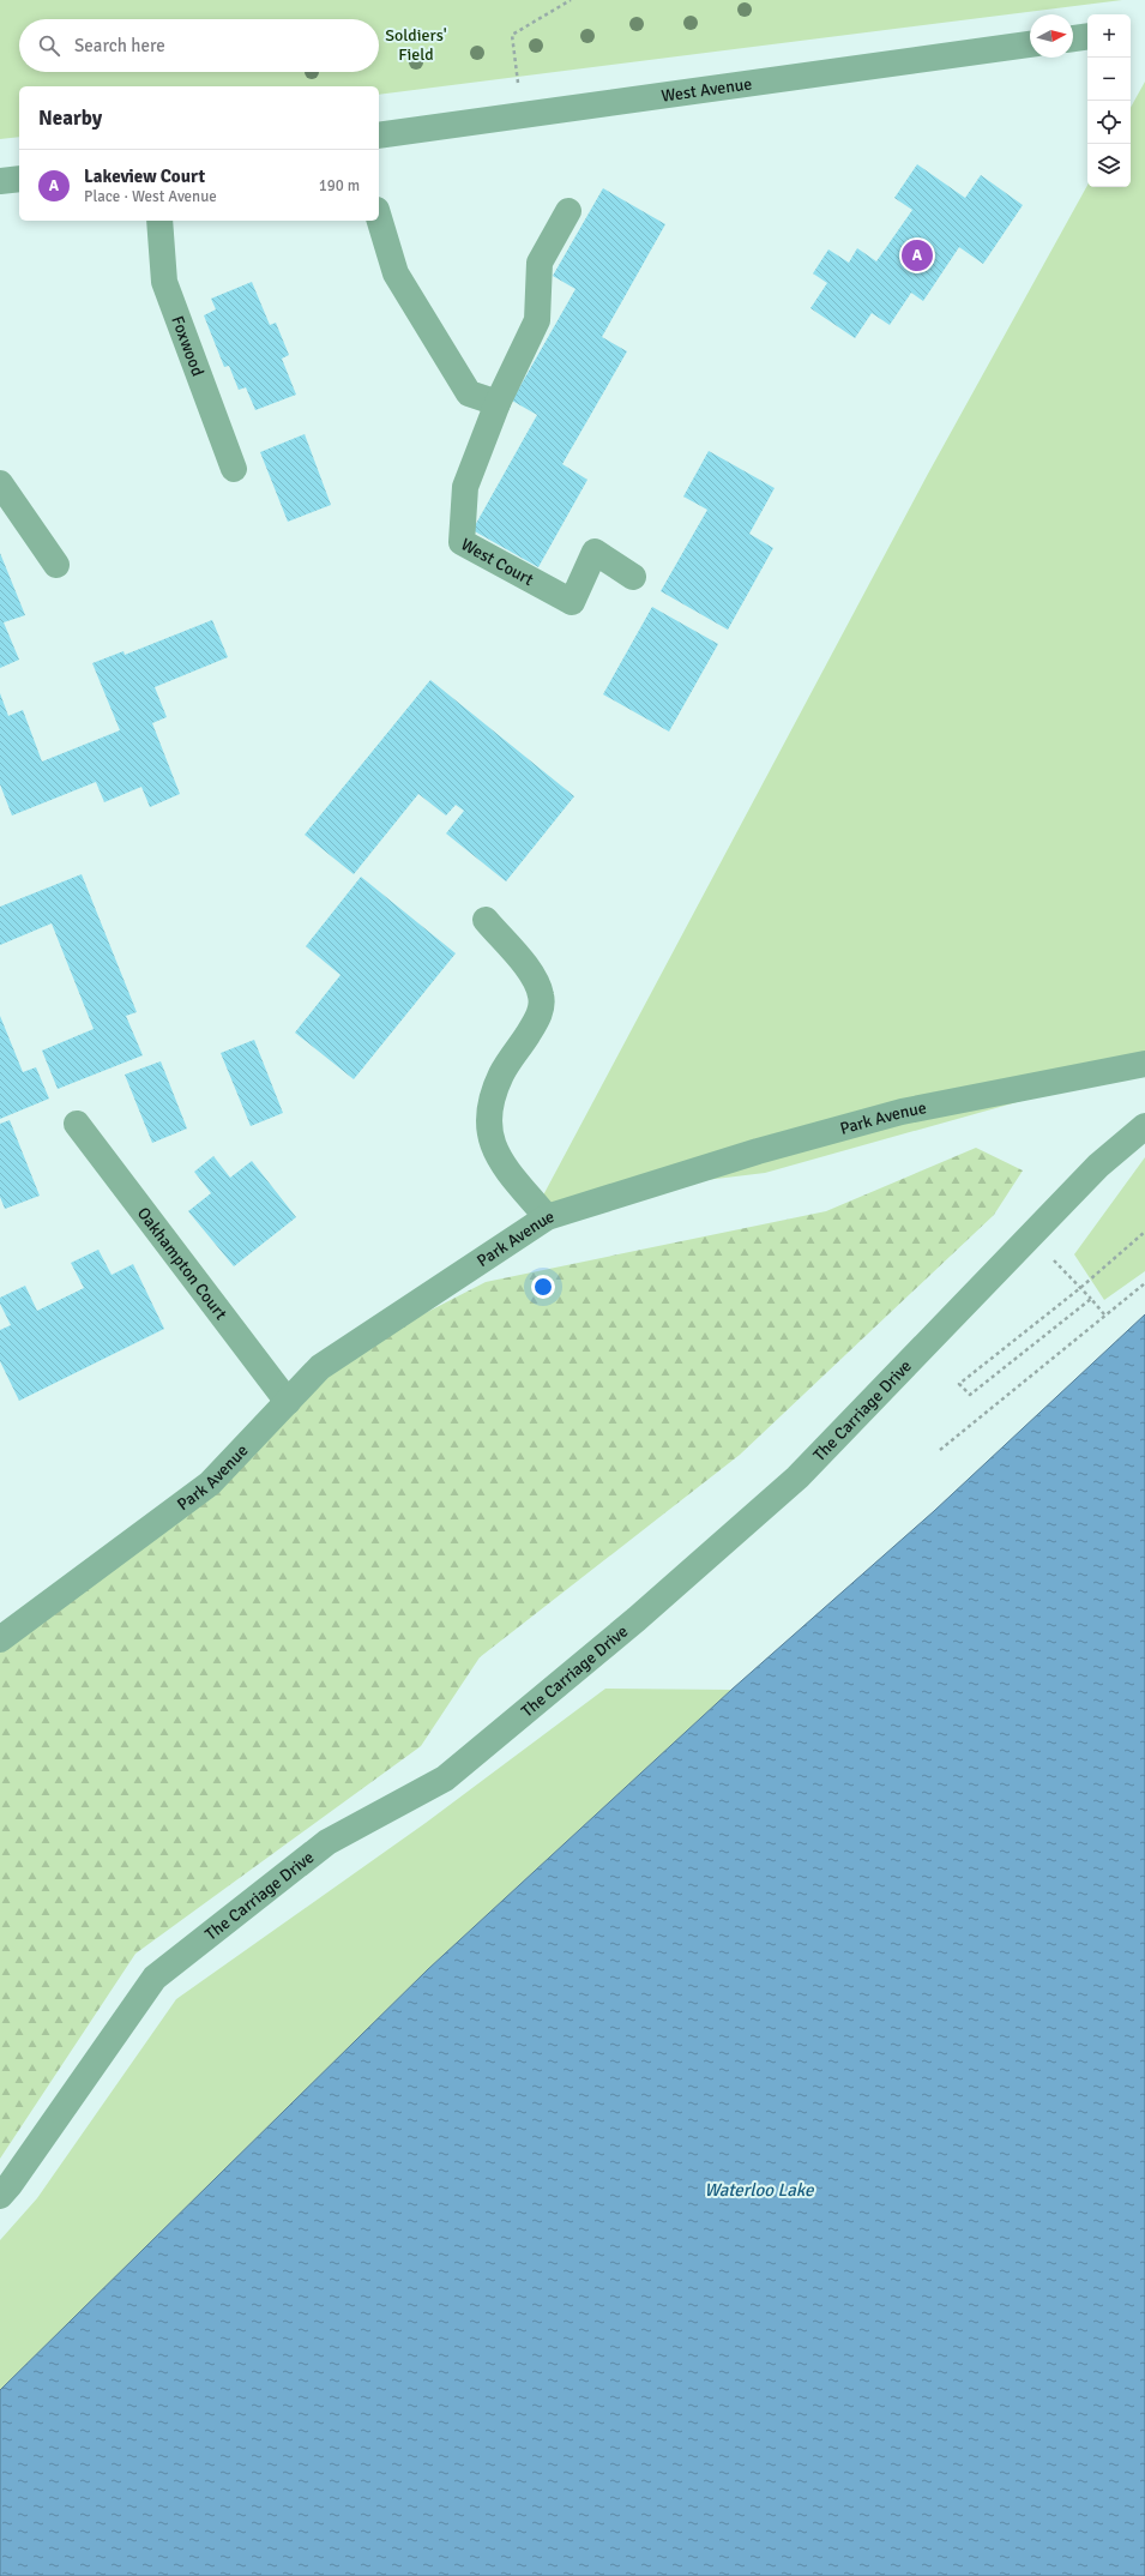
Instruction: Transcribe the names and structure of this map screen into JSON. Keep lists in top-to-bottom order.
{
  "streets": {
    "street": [
      "West Avenue",
      "Foxwood",
      "West Court",
      "Park Avenue",
      "Oakhampton Court",
      "The Carriage Drive"
    ]
  },
  "crossings": [
    ["Park Avenue", "Oakhampton Court"]
  ],
  "water": ["Waterloo Lake"],
  "parks": ["Soldiers' Field"],
  "north": "right",
  "page": {
    "map_buttons": ["+", "−"],
    "search": "Search here",
    "heading": "Nearby",
    "list": [
      {
        "mark": "A",
        "name": "Lakeview Court",
        "note": "Place · West Avenue",
        "value": "190 m"
      }
    ],
    "pins": "A"
  }
}
